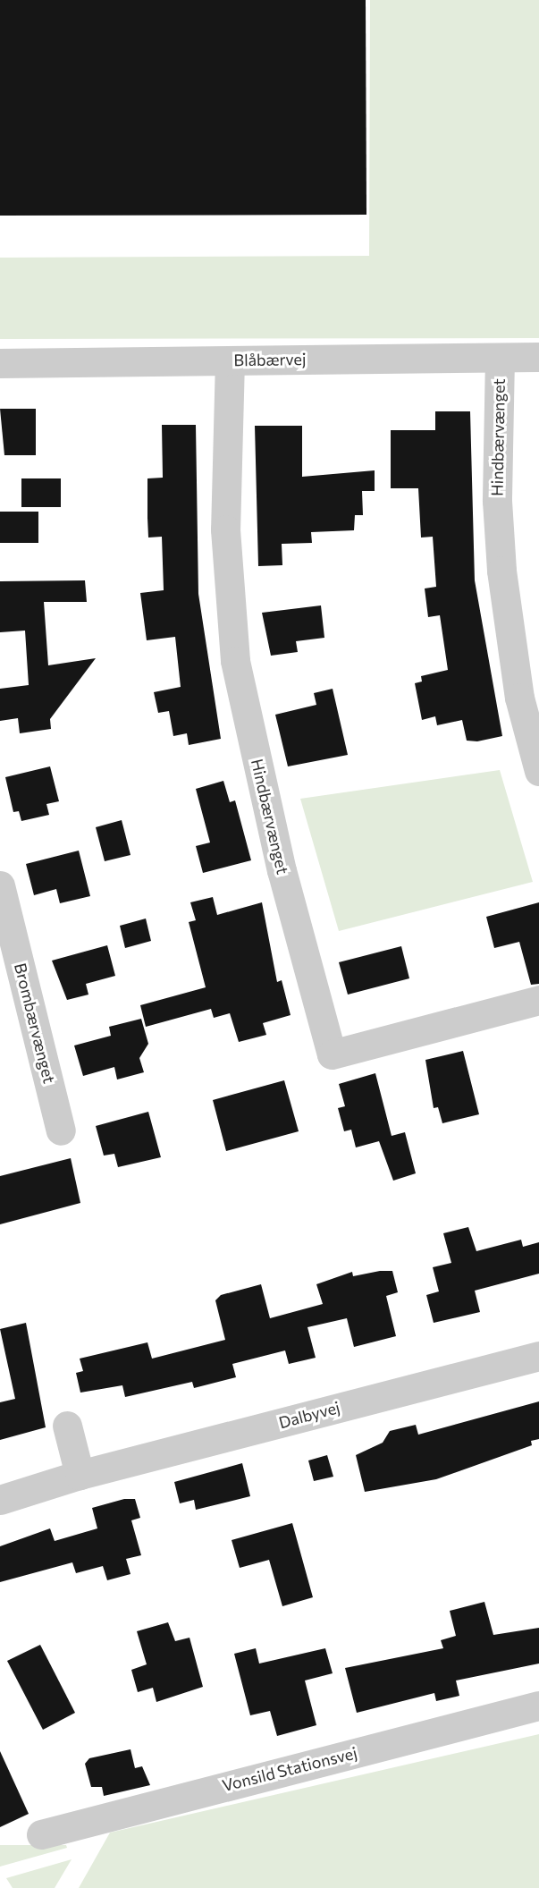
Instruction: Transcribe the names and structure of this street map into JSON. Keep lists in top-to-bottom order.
{
  "streets": {
    "street": [
      "Blåbærvej",
      "Hindbærvænget",
      "Brombærvænget",
      "Dalbyvej",
      "Vonsild Stationsvej"
    ]
  },
  "crossings": [
    ["Blåbærvej", "Hindbærvænget"]
  ]
}
